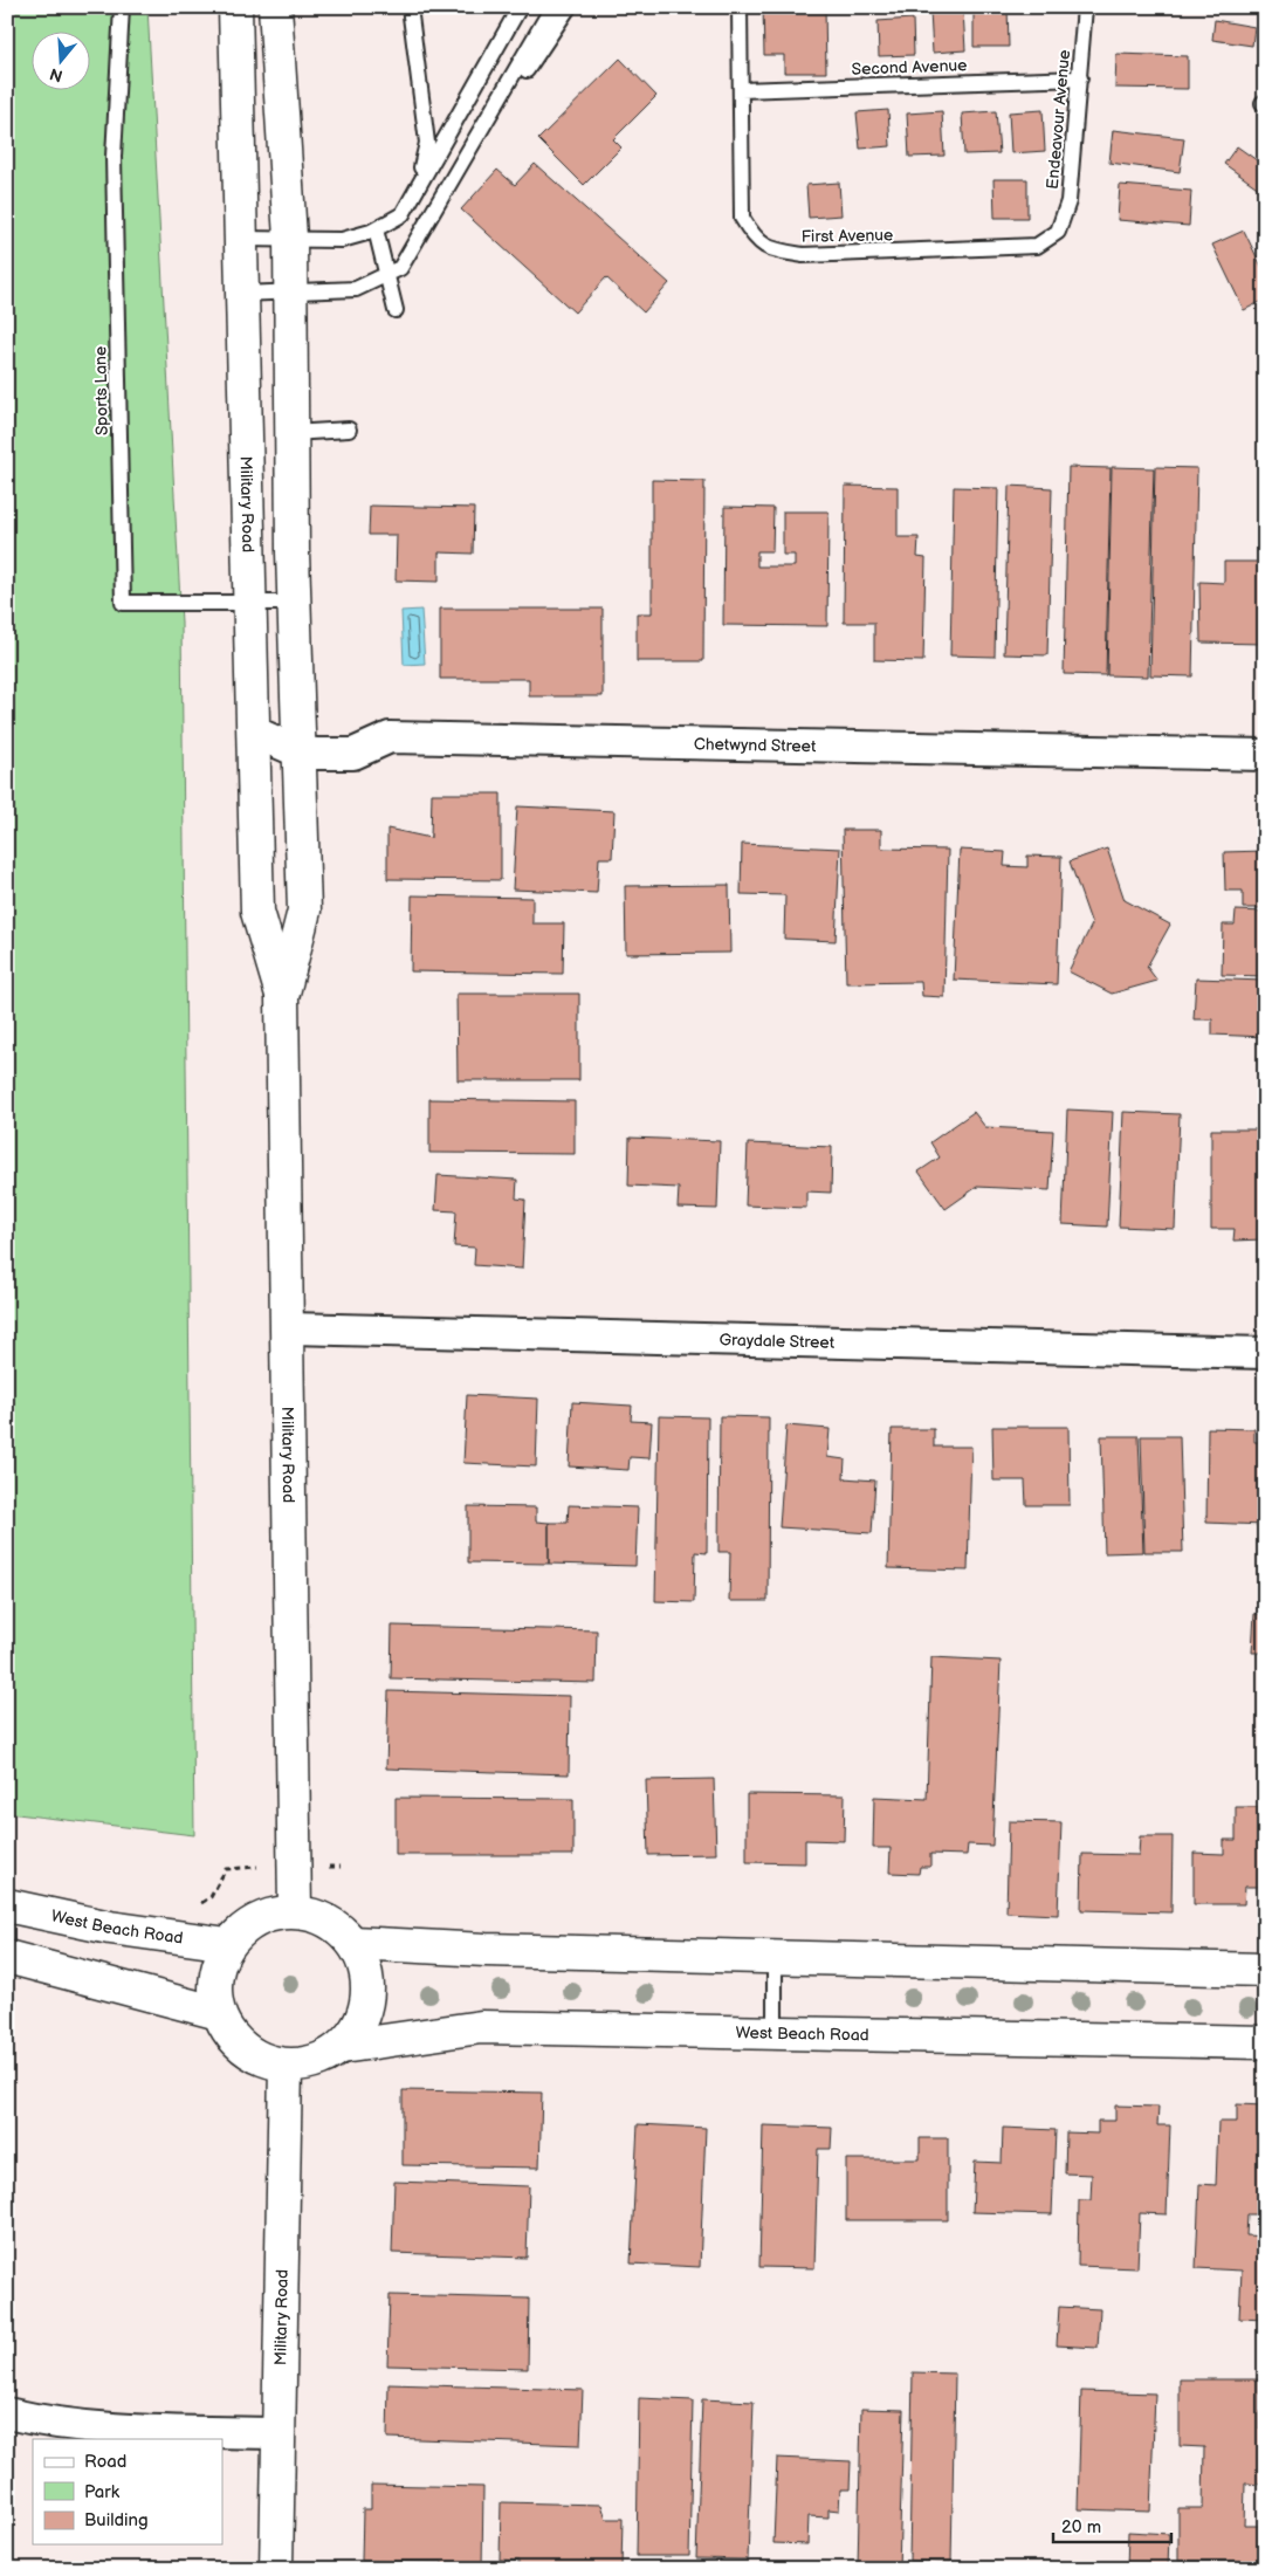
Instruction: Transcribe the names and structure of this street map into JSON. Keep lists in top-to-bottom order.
{
  "streets": {
    "street": [
      "Military Road",
      "Chetwynd Street",
      "Graydale Street",
      "West Beach Road"
    ],
    "lane": [
      "Second Avenue",
      "Endeavour Avenue",
      "First Avenue",
      "Sports Lane"
    ]
  },
  "crossings": [
    ["Second Avenue", "Endeavour Avenue"],
    ["Second Avenue", "First Avenue"],
    ["Endeavour Avenue", "First Avenue"],
    ["Sports Lane", "Military Road"],
    ["Military Road", "Chetwynd Street"],
    ["Military Road", "Graydale Street"],
    ["Military Road", "West Beach Road"]
  ],
  "legend": ["Road", "Park", "Building"],
  "scale_bar": "20 m",
  "north": "bottom"
}
